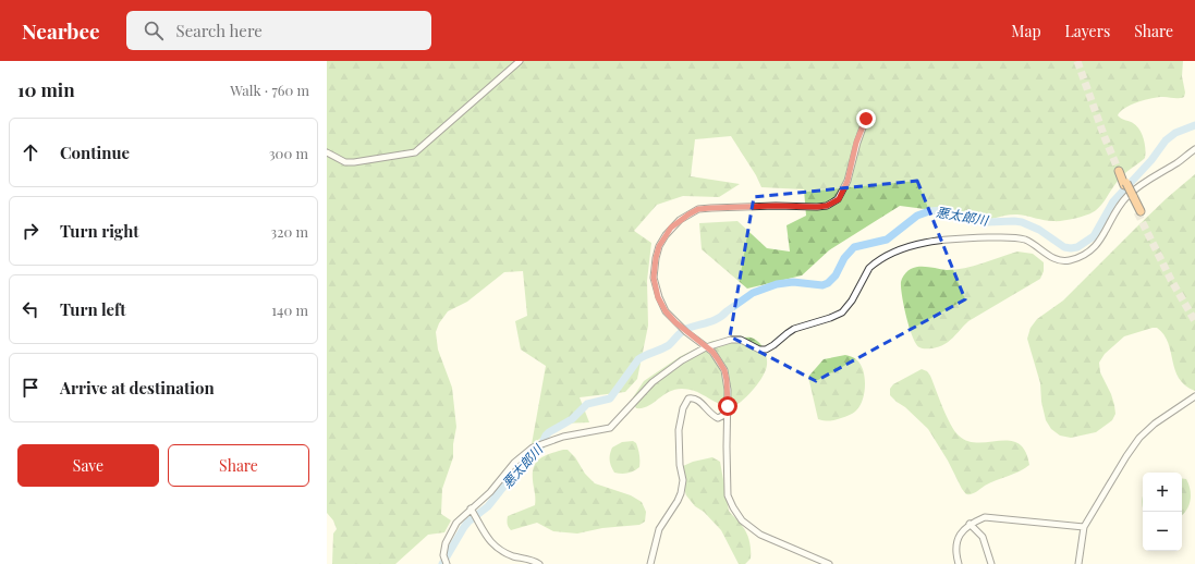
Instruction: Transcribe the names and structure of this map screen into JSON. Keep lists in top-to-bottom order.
{
  "water": ["悪太郎川"],
  "page": {
    "header": "Nearbee",
    "search": "Search here",
    "nav": ["Map", "Layers", "Share"],
    "heading": ["10 min", "Walk · 760 m"],
    "list": [
      ["Continue", "300 m"],
      ["Turn right", "320 m"],
      ["Turn left", "140 m"],
      "Arrive at destination"
    ],
    "buttons": ["Save", "Share"],
    "map_buttons": ["+", "−"]
  }
}
